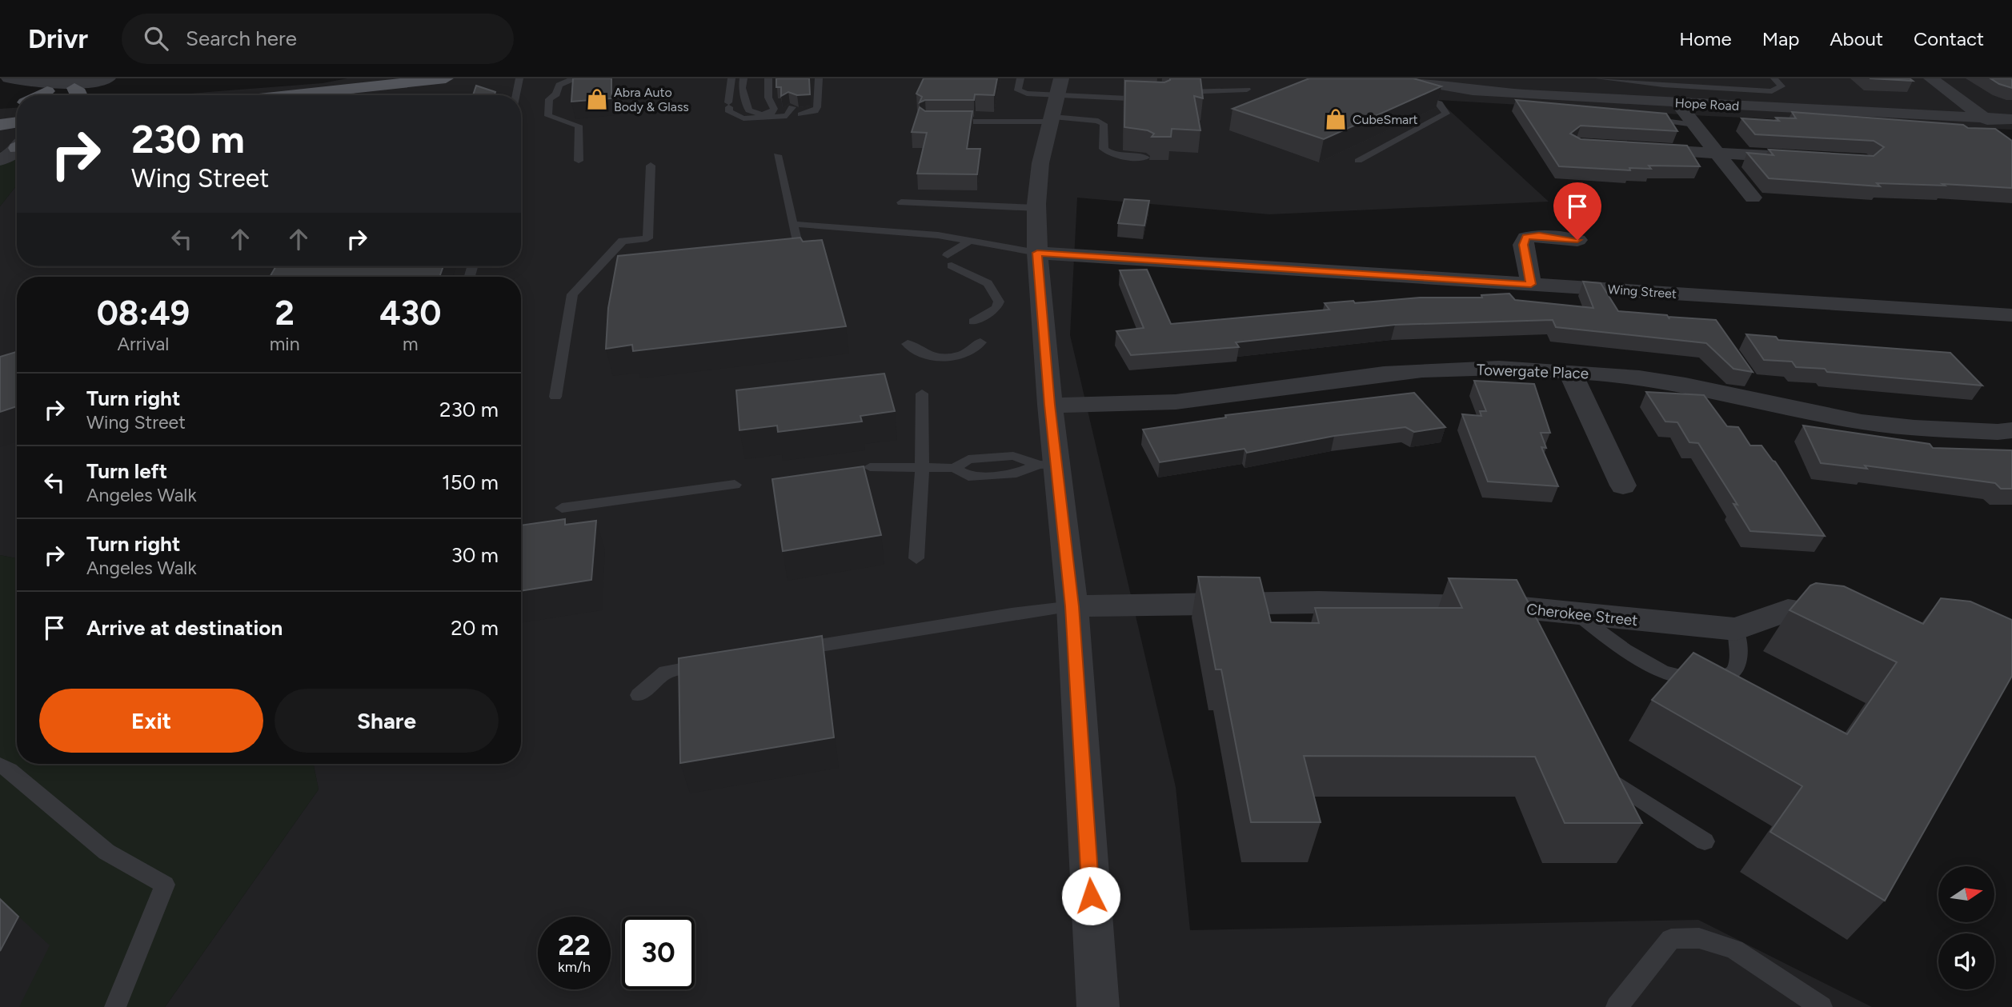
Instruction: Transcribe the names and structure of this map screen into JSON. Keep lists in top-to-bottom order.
{
  "streets": {
    "street": [
      "Hope Road",
      "Wing Street",
      "Towergate Place",
      "Cherokee Street"
    ]
  },
  "places": {
    "shop": ["Abra Auto Body & Glass", "CubeSmart"]
  },
  "north": "right",
  "page": {
    "header": "Drivr",
    "search": "Search here",
    "nav": [
      "Home",
      "Map",
      "About",
      "Contact"
    ],
    "turn": ["230 m", "Wing Street"],
    "eta": [
      "08:49",
      "Arrival",
      "2",
      "min",
      "430",
      "m"
    ],
    "list": [
      {
        "name": "Turn right",
        "note": "Wing Street",
        "value": "230 m"
      },
      {
        "name": "Turn left",
        "note": "Angeles Walk",
        "value": "150 m"
      },
      {
        "name": "Turn right",
        "note": "Angeles Walk",
        "value": "30 m"
      },
      {
        "name": "Arrive at destination",
        "value": "20 m"
      }
    ],
    "buttons": ["Exit", "Share"],
    "speed": "22 km/h",
    "limit": "30"
  }
}
